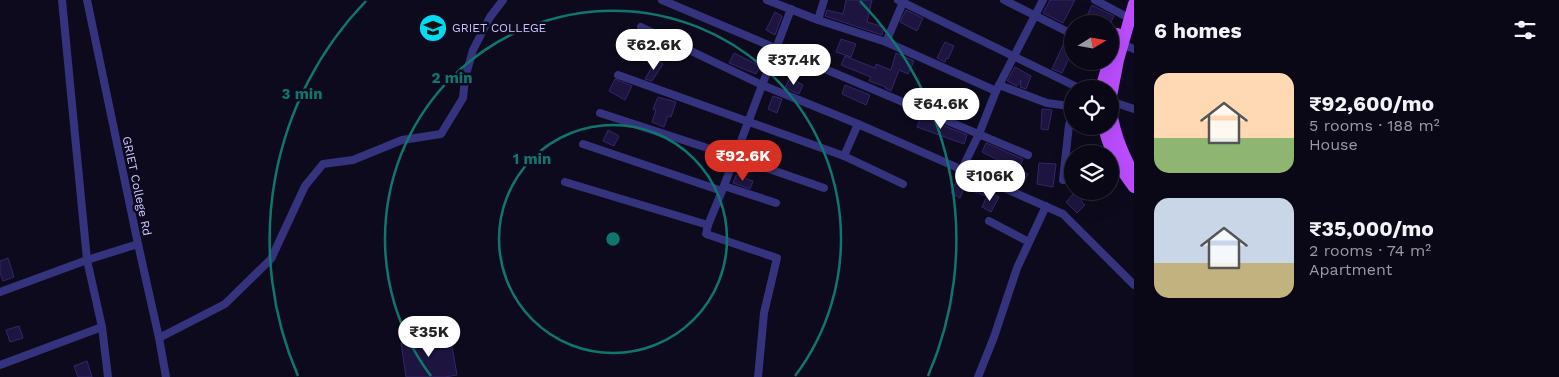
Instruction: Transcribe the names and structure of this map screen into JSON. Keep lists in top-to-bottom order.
{
  "streets": {
    "street": ["GRIET College Rd"]
  },
  "places": {
    "school or university": ["GRIET COLLEGE"]
  },
  "north": "right",
  "page": {
    "heading": "6 homes",
    "price": [
      "₹62.6K",
      "₹37.4K",
      "₹64.6K",
      "₹92.6K",
      "₹106K",
      "₹35K"
    ],
    "list": [
      {
        "name": "₹92,600/mo",
        "note": "5 rooms · 188 m² · House"
      },
      {
        "name": "₹35,000/mo",
        "note": "2 rooms · 74 m² · Apartment"
      }
    ]
  },
  "rings": ["2 min", "3 min", "1 min"]
}
